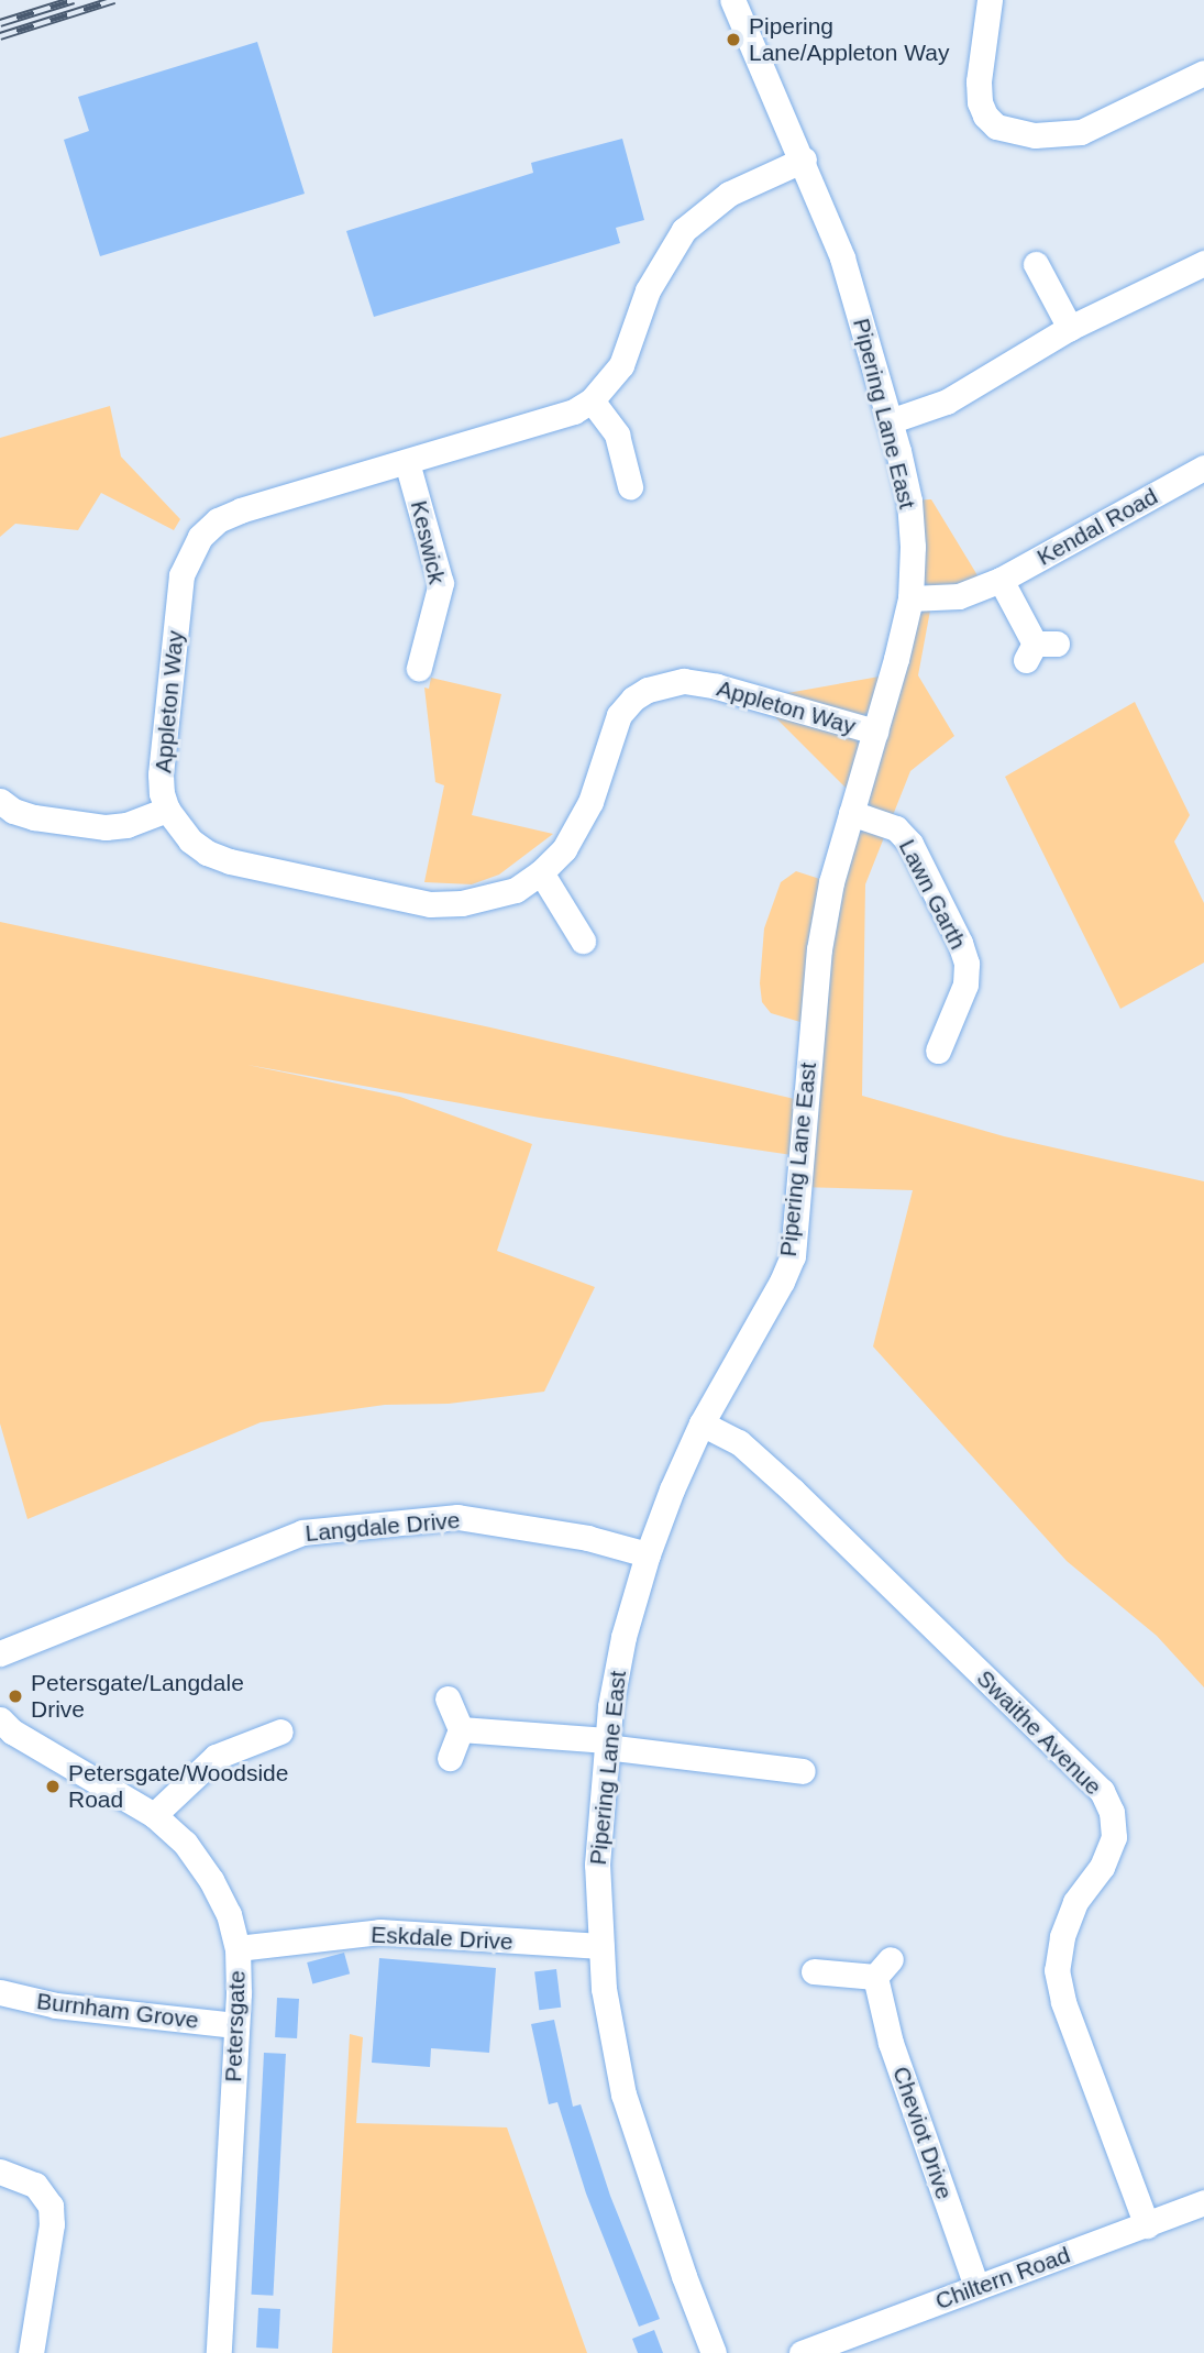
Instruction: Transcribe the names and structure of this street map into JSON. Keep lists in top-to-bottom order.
{
  "streets": {
    "street": [
      "Pipering Lane East",
      "Kendal Road",
      "Keswick",
      "Appleton Way",
      "Lawn Garth",
      "Langdale Drive",
      "Swaithe Avenue",
      "Eskdale Drive",
      "Burnham Grove",
      "Petersgate",
      "Cheviot Drive",
      "Chiltern Road"
    ]
  },
  "crossings": [
    ["Pipering Lane East", "Kendal Road"],
    ["Pipering Lane East", "Appleton Way"],
    ["Pipering Lane East", "Lawn Garth"],
    ["Pipering Lane East", "Langdale Drive"],
    ["Pipering Lane East", "Swaithe Avenue"],
    ["Pipering Lane East", "Eskdale Drive"],
    ["Keswick", "Appleton Way"],
    ["Swaithe Avenue", "Chiltern Road"],
    ["Eskdale Drive", "Petersgate"],
    ["Burnham Grove", "Petersgate"],
    ["Cheviot Drive", "Chiltern Road"]
  ],
  "places": ["Pipering Lane/Appleton Way", "Petersgate/Langdale Drive", "Petersgate/Woodside Road"]
}
